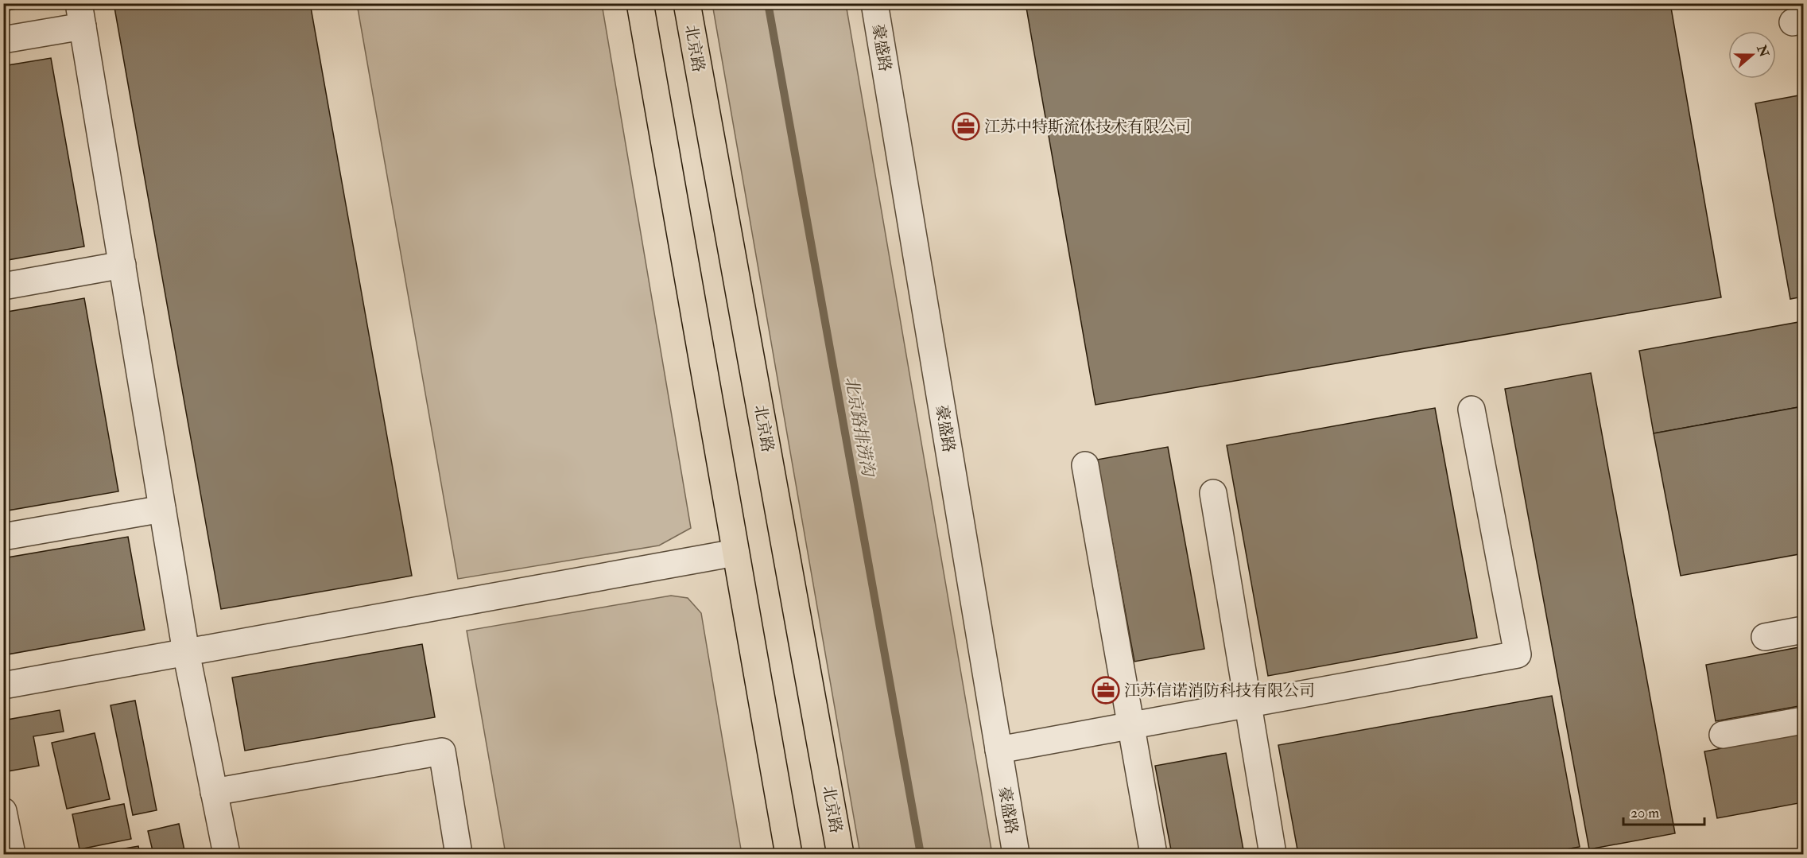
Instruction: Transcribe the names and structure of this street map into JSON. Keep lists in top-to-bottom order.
{
  "streets": {
    "main road": ["北京路"],
    "lane": ["豪盛路"]
  },
  "water": ["北京路排涝沟"],
  "places": {
    "office": ["江苏中特斯流体技术有限公司", "江苏信诺消防科技有限公司"]
  },
  "scale_bar": "20 m",
  "north": "right"
}
